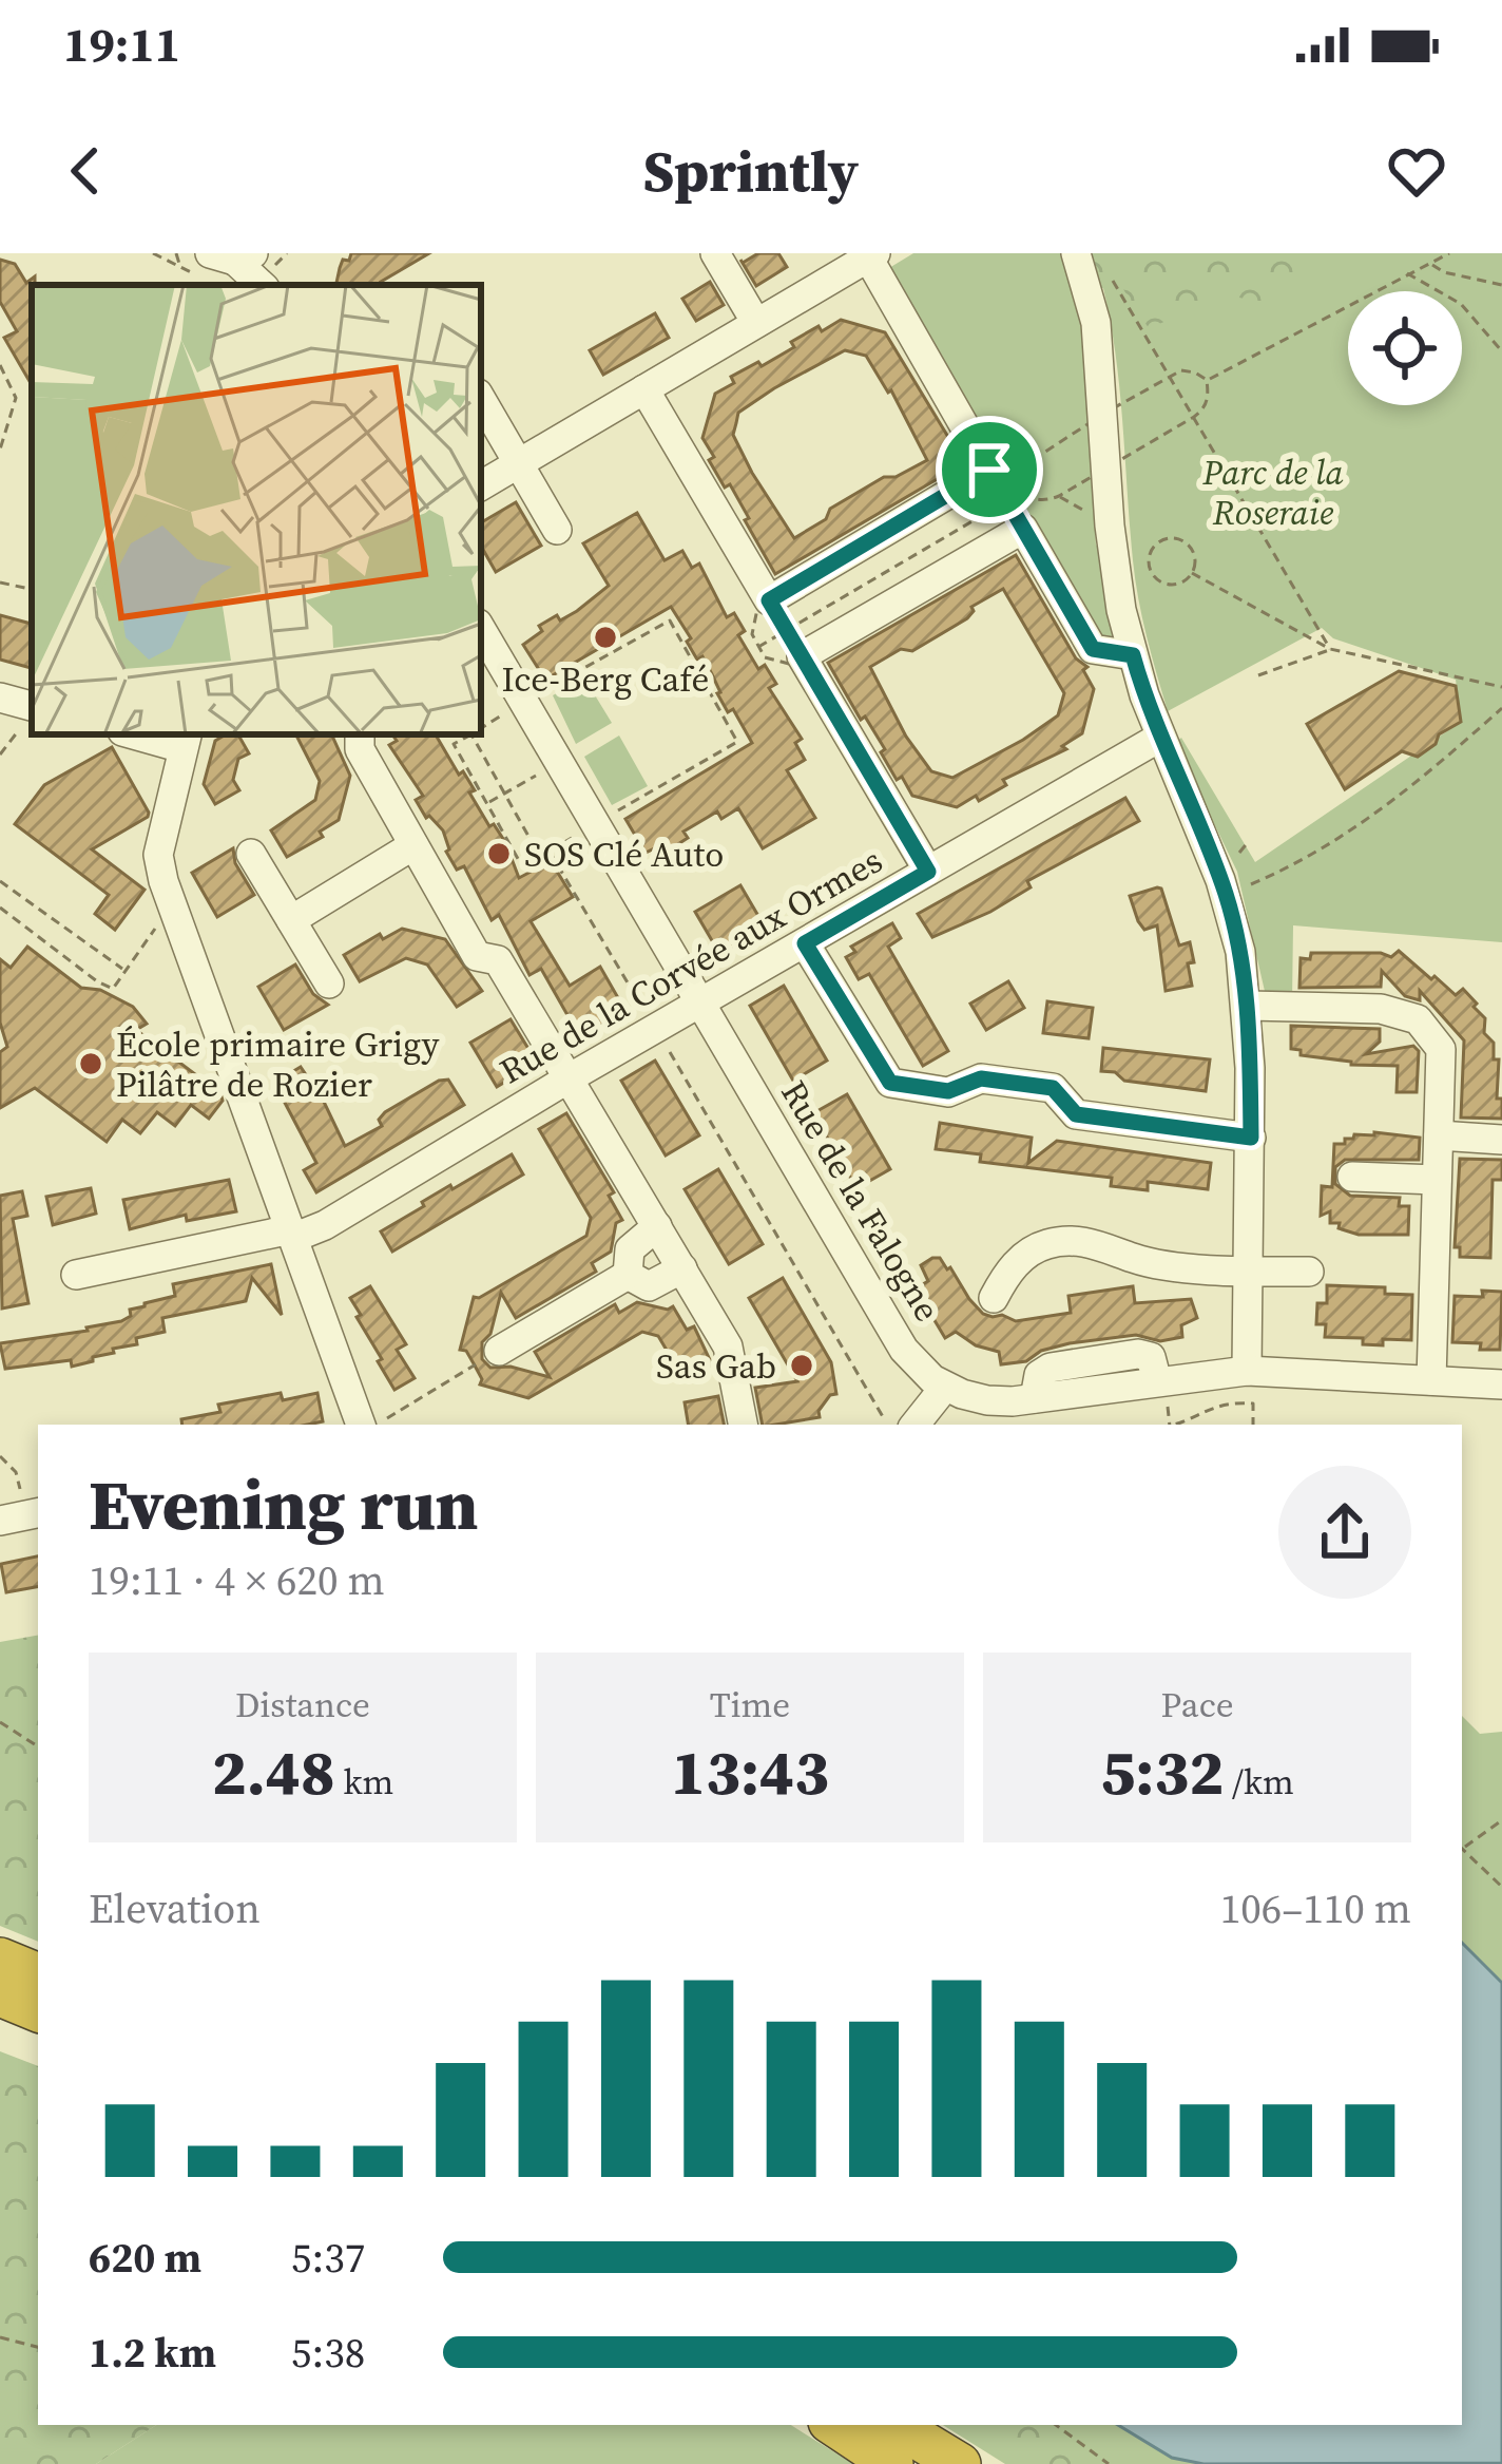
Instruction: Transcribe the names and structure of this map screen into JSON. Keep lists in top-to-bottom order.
{
  "streets": {
    "street": ["Rue de la Corvée aux Ormes", "Rue de la Falogne"]
  },
  "crossings": [
    ["Rue de la Corvée aux Ormes", "Rue de la Falogne"]
  ],
  "parks": ["Parc de la Roseraie"],
  "places": [
    "Ice-Berg Café",
    "SOS Clé Auto",
    "École primaire Grigy Pilâtre de Rozier",
    "Sas Gab"
  ],
  "page": {
    "status": "19:11",
    "header": "Sprintly",
    "heading": ["Evening run", "19:11 · 4 × 620 m"],
    "stats": [
      ["Distance", "2.48 km"],
      ["Time", "13:43"],
      ["Pace", "5:32 /km"]
    ],
    "chart": ["Elevation", "106–110 m"],
    "list": [
      {
        "name": "620 m",
        "note": "5:37"
      },
      {
        "name": "1.2 km",
        "note": "5:38"
      }
    ]
  }
}
